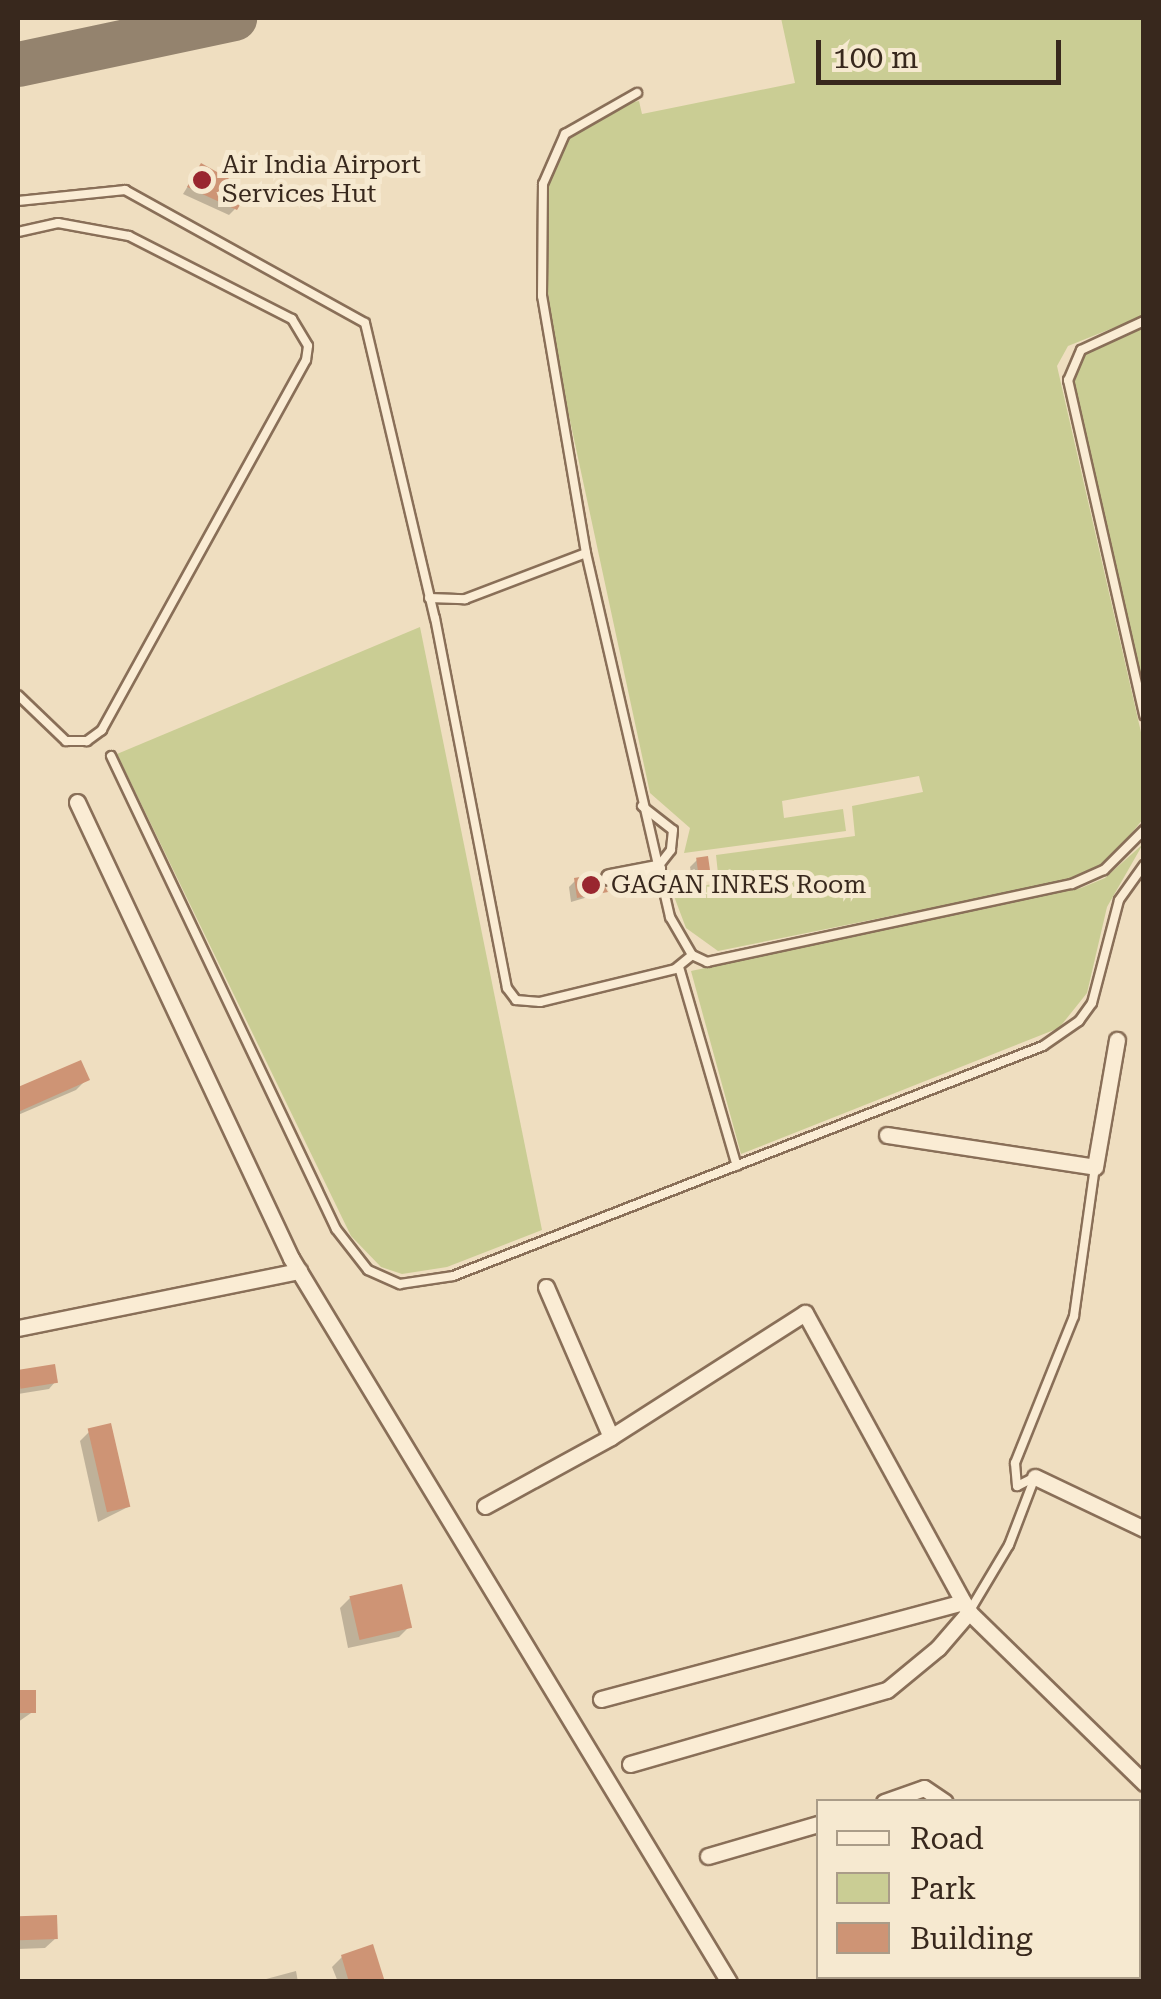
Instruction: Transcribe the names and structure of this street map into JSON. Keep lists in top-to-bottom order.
{
  "places": ["Air India Airport Services Hut", "GAGAN INRES Room"],
  "legend": ["Road", "Park", "Building"],
  "scale_bar": "100 m"
}
